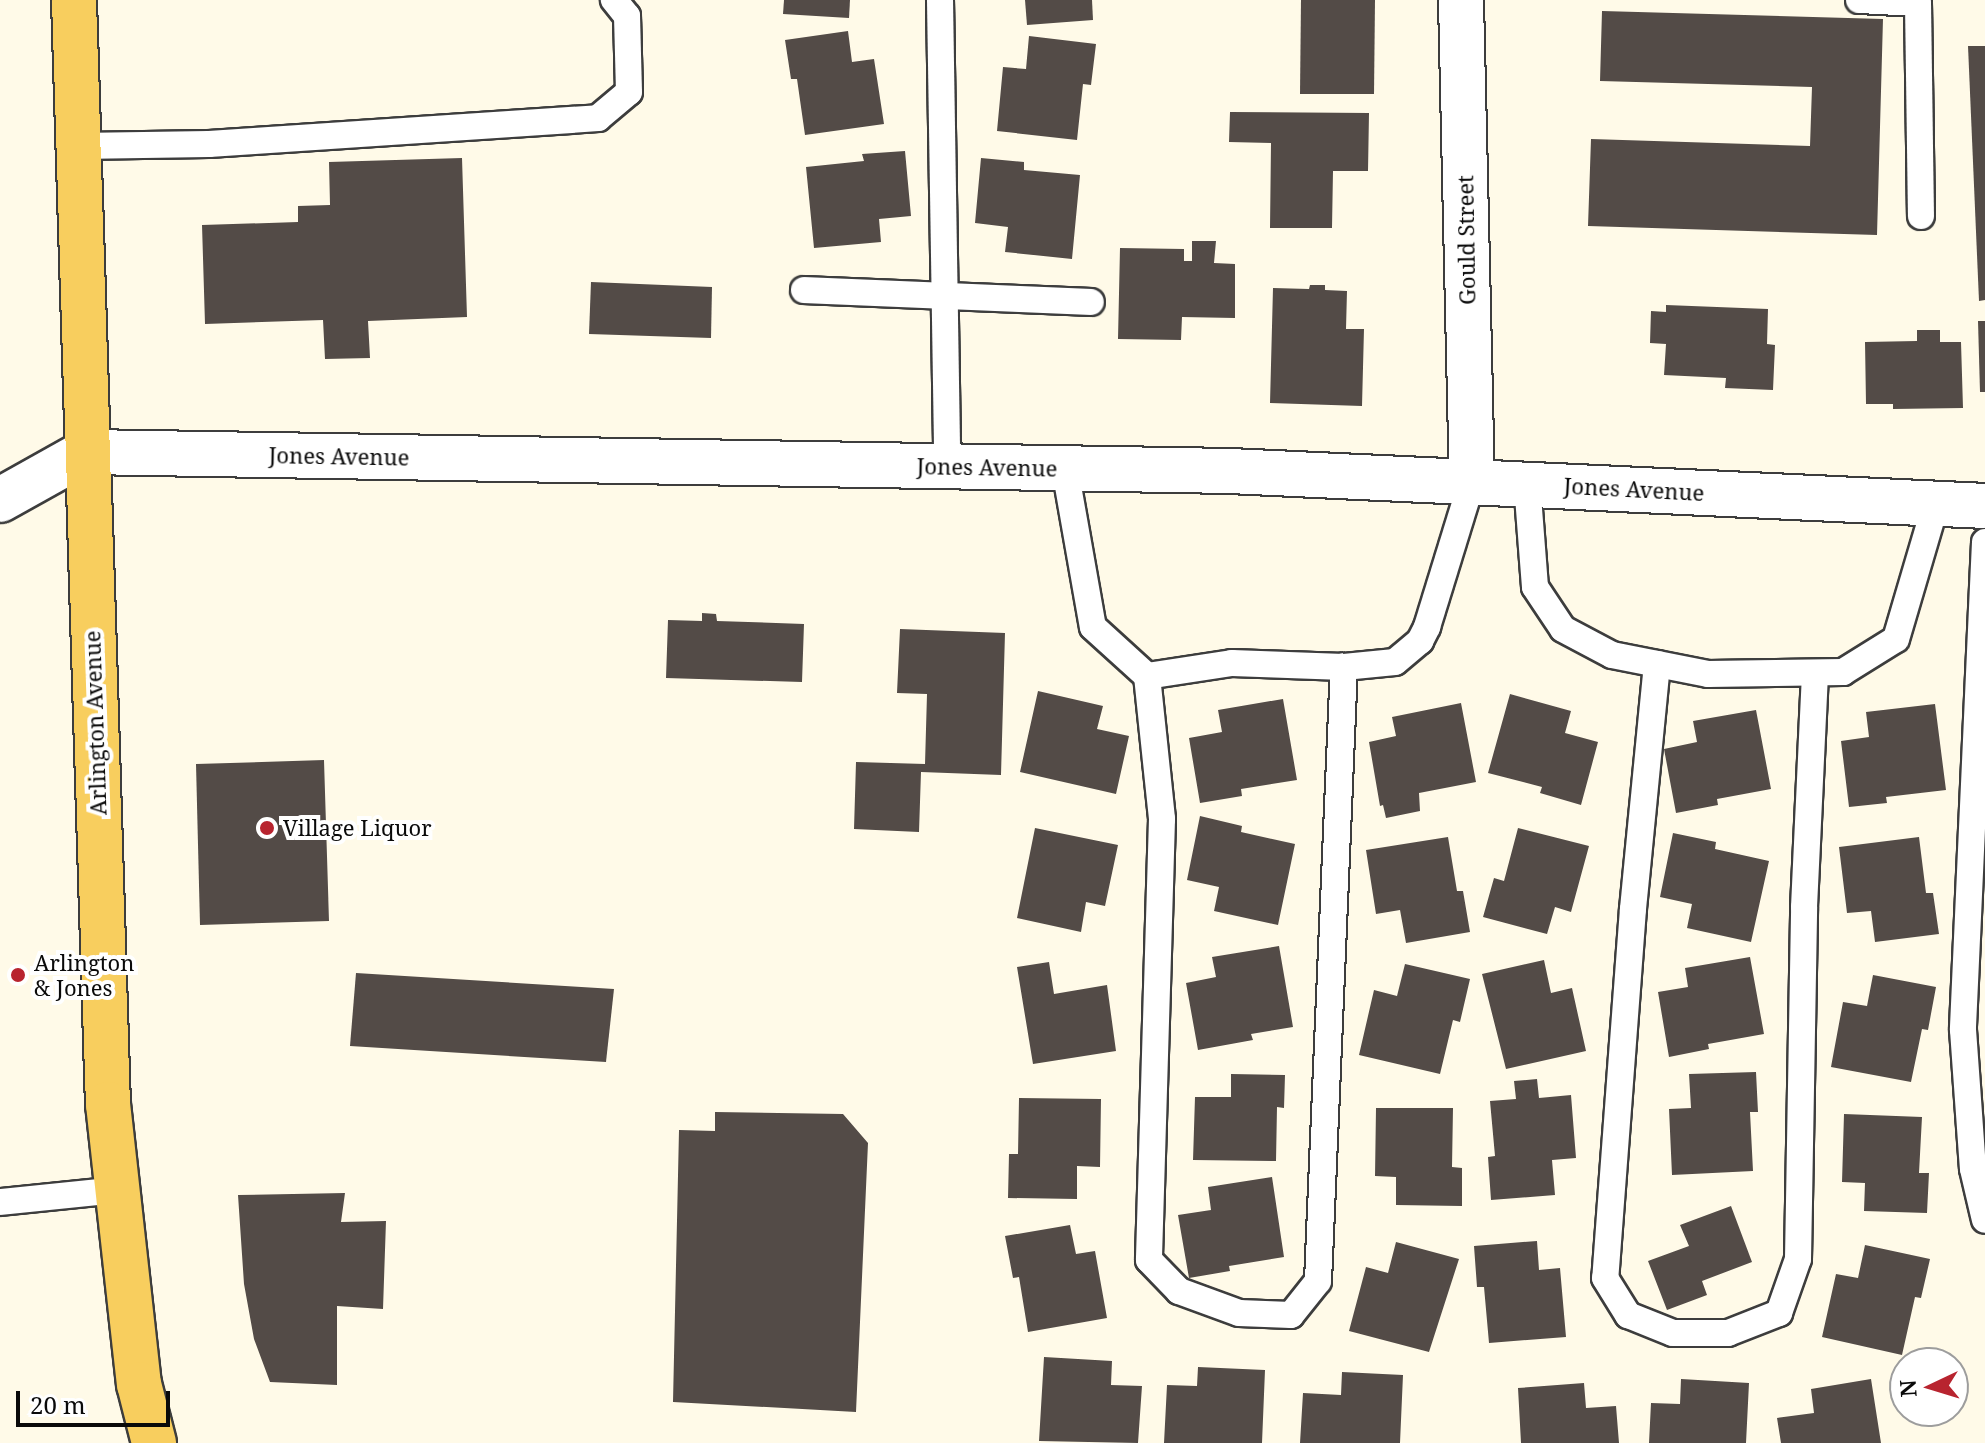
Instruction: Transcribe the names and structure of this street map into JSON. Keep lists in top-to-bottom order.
{
  "streets": {
    "main road": ["Arlington Avenue"],
    "street": ["Gould Street", "Jones Avenue"]
  },
  "crossings": [
    ["Gould Street", "Jones Avenue"],
    ["Jones Avenue", "Arlington Avenue"]
  ],
  "places": ["Village Liquor", "Arlington & Jones"],
  "scale_bar": "20 m",
  "north": "left"
}
